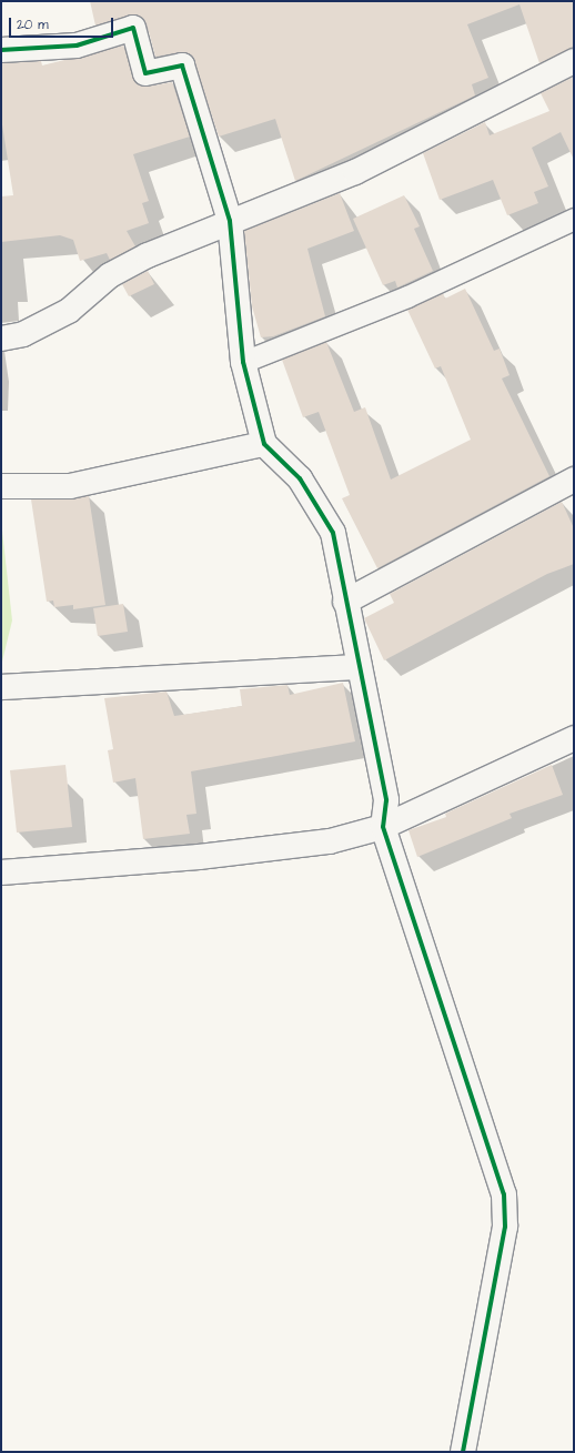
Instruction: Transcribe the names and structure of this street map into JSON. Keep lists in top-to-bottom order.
{
  "scale_bar": "20 m"
}
